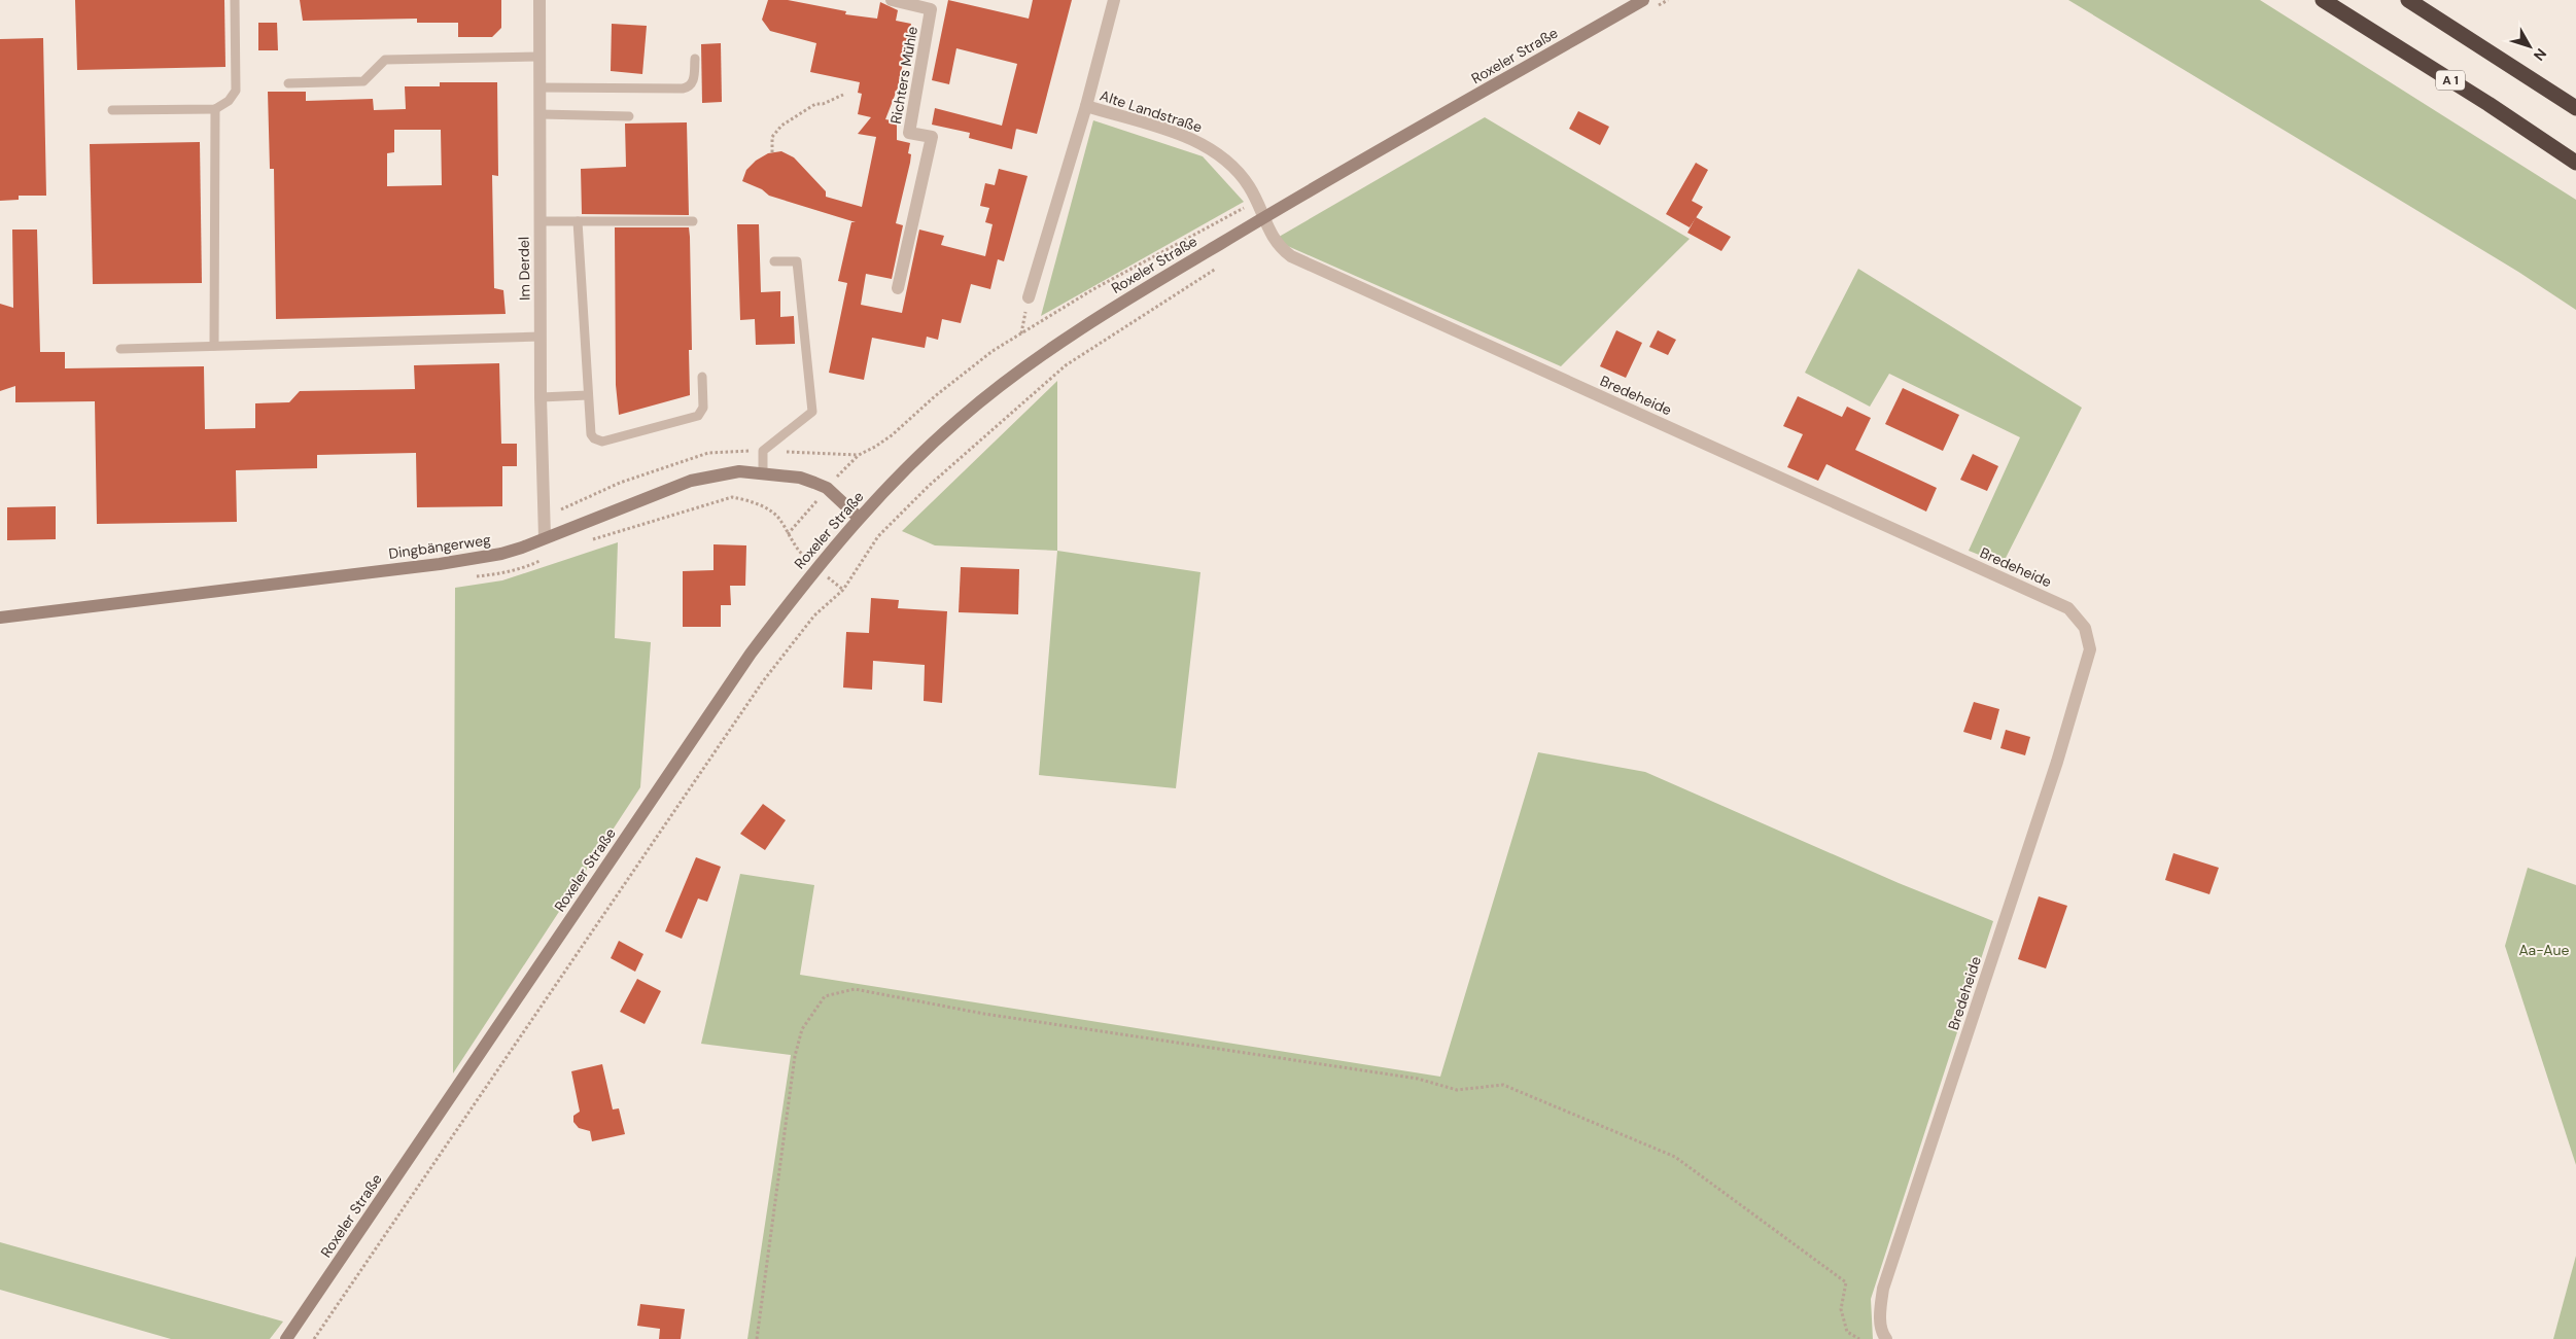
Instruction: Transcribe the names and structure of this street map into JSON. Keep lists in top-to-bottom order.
{
  "streets": {
    "highway": ["A 1"],
    "main road": ["Roxeler Straße", "Dingbängerweg"],
    "street": [
      "Richters Mühle",
      "Alte Landstraße",
      "Im Derdel",
      "Bredeheide"
    ]
  },
  "crossings": [
    ["Roxeler Straße", "Alte Landstraße"],
    ["Roxeler Straße", "Bredeheide"],
    ["Roxeler Straße", "Dingbängerweg"],
    ["Alte Landstraße", "Bredeheide"],
    ["Im Derdel", "Dingbängerweg"]
  ],
  "parks": ["Aa-Aue"],
  "north": "bottom right"
}
